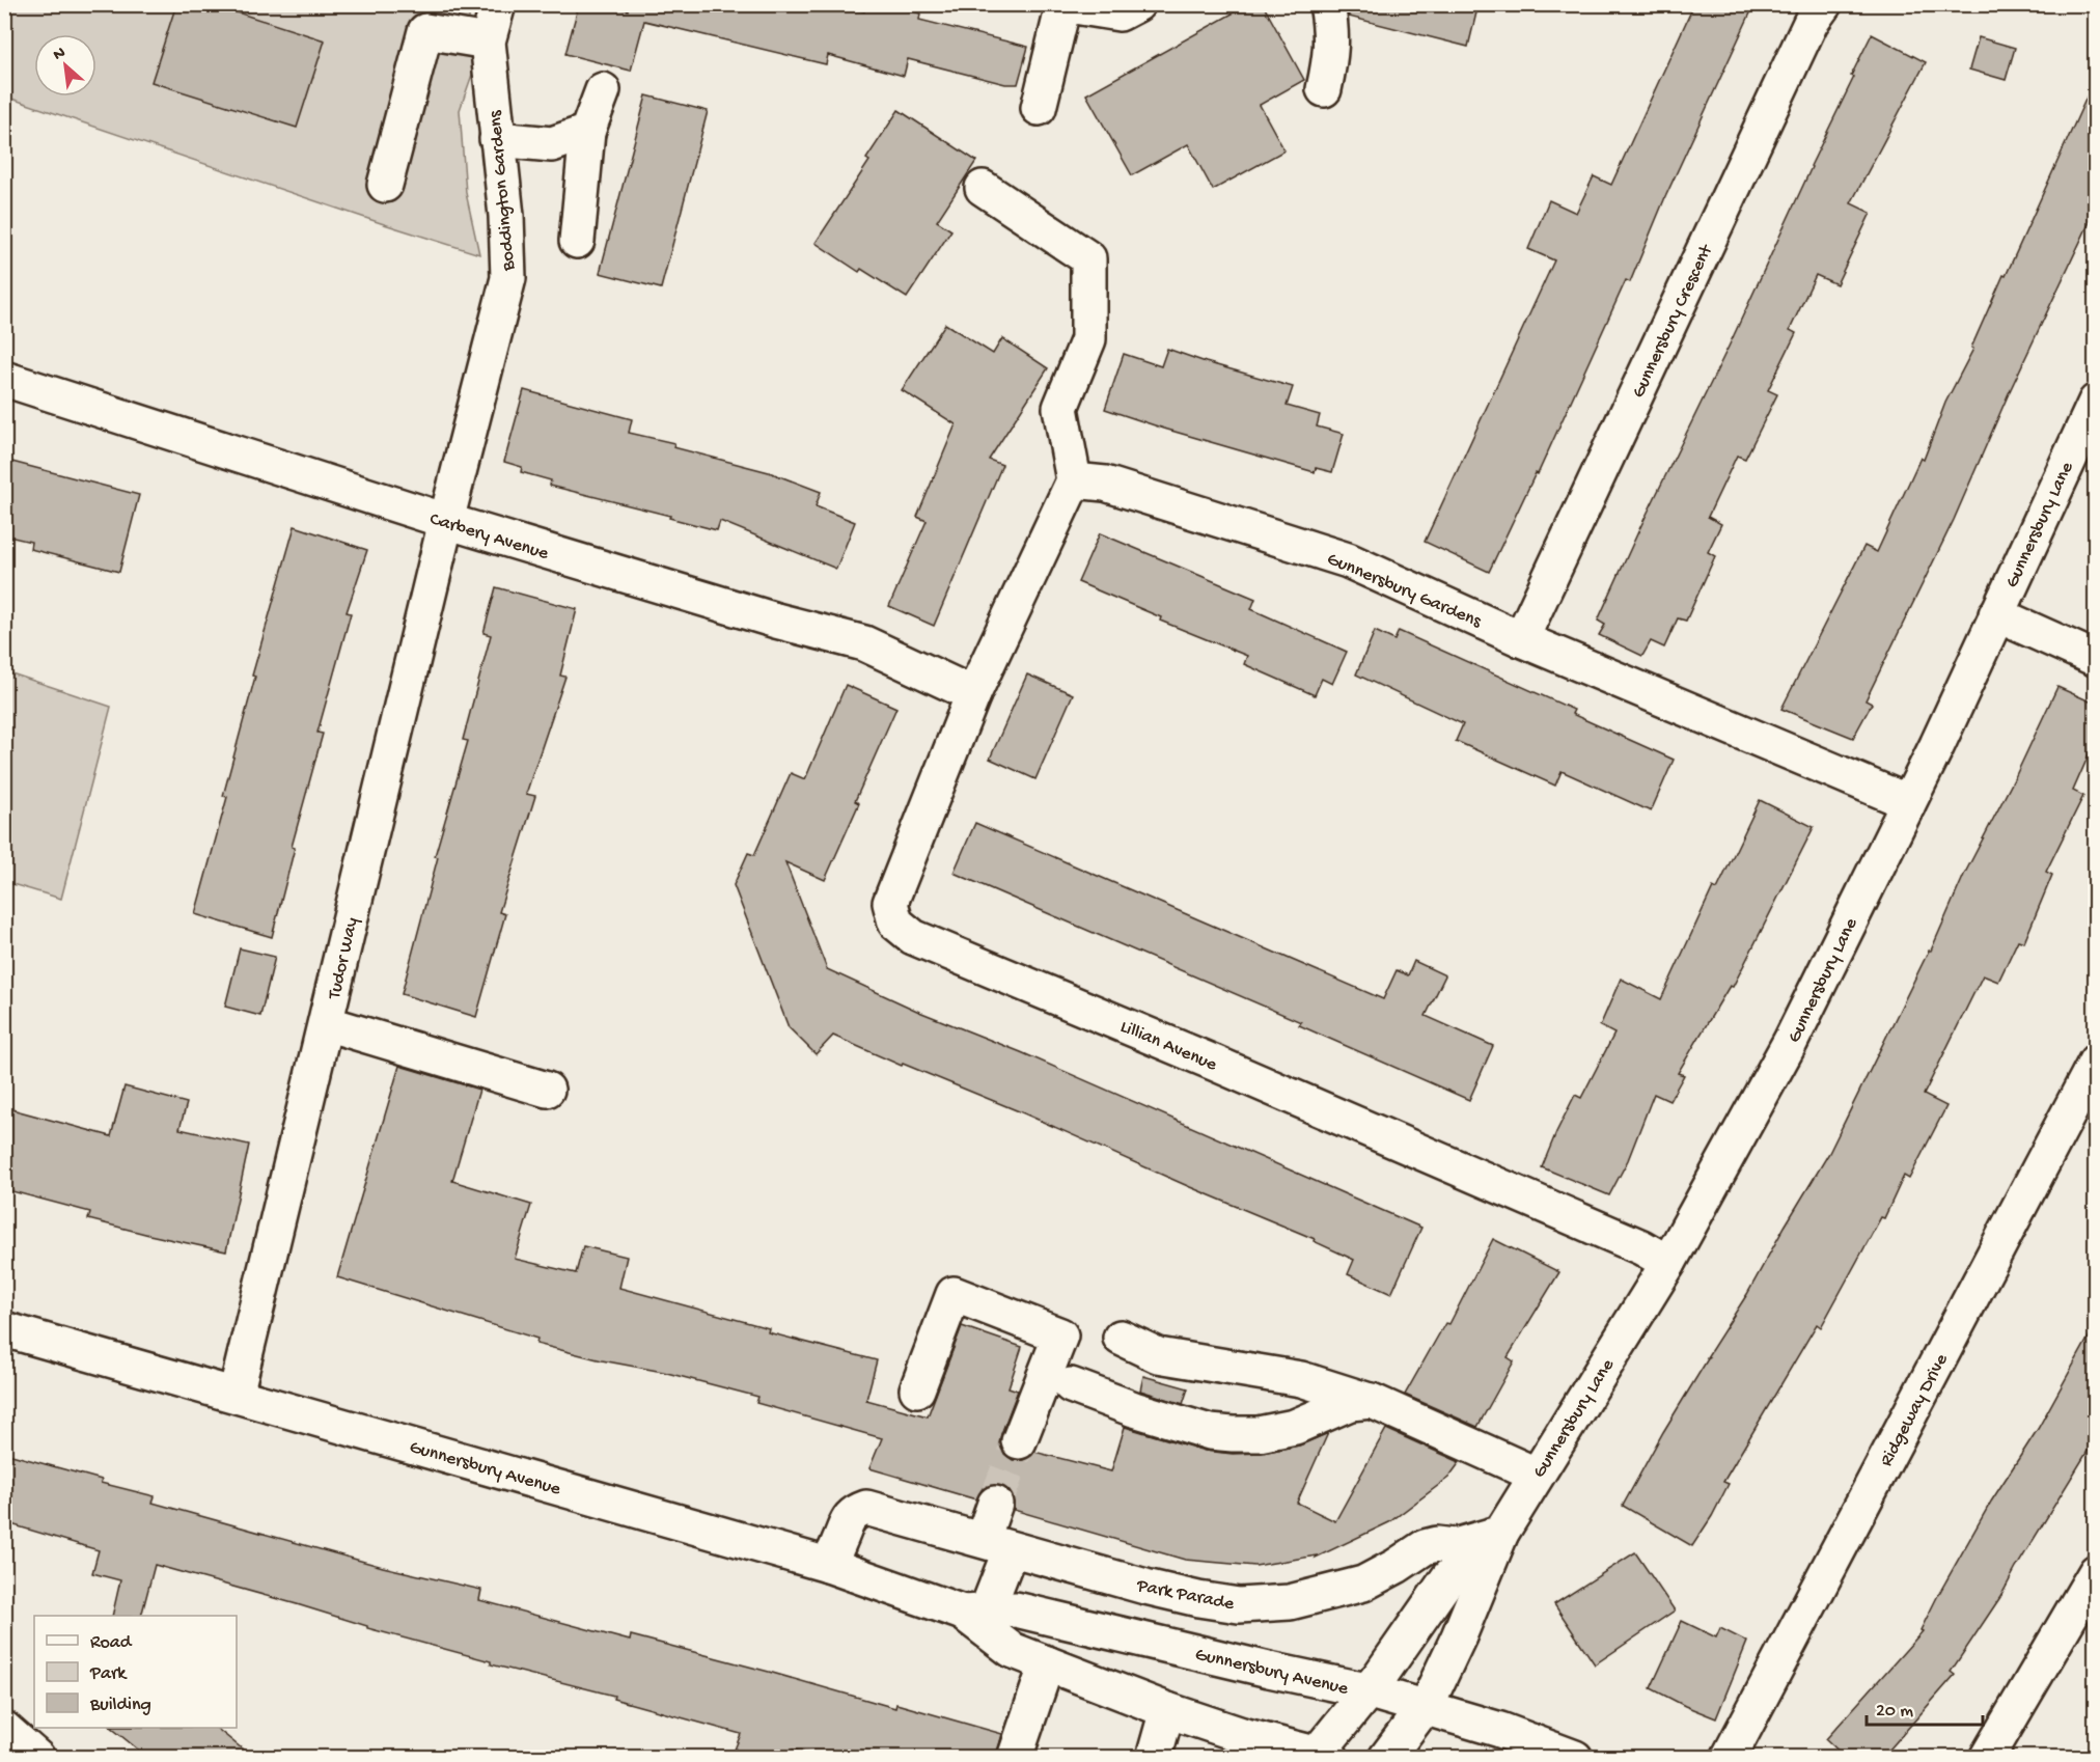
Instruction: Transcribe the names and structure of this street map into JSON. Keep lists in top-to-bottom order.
{
  "streets": {
    "main road": [
      "Boddington Gardens",
      "Gunnersbury Crescent",
      "Gunnersbury Lane",
      "Carbery Avenue",
      "Gunnersbury Gardens",
      "Tudor Way",
      "Lillian Avenue",
      "Ridgeway Drive",
      "Gunnersbury Avenue",
      "Park Parade"
    ]
  },
  "crossings": [
    ["Boddington Gardens", "Carbery Avenue"],
    ["Boddington Gardens", "Tudor Way"],
    ["Gunnersbury Crescent", "Gunnersbury Gardens"],
    ["Gunnersbury Lane", "Gunnersbury Gardens"],
    ["Gunnersbury Lane", "Lillian Avenue"],
    ["Gunnersbury Lane", "Gunnersbury Avenue"],
    ["Gunnersbury Lane", "Park Parade"],
    ["Carbery Avenue", "Tudor Way"],
    ["Carbery Avenue", "Lillian Avenue"],
    ["Tudor Way", "Gunnersbury Avenue"],
    ["Gunnersbury Avenue", "Park Parade"]
  ],
  "legend": ["Road", "Park", "Building"],
  "scale_bar": "20 m",
  "north": "top left"
}
